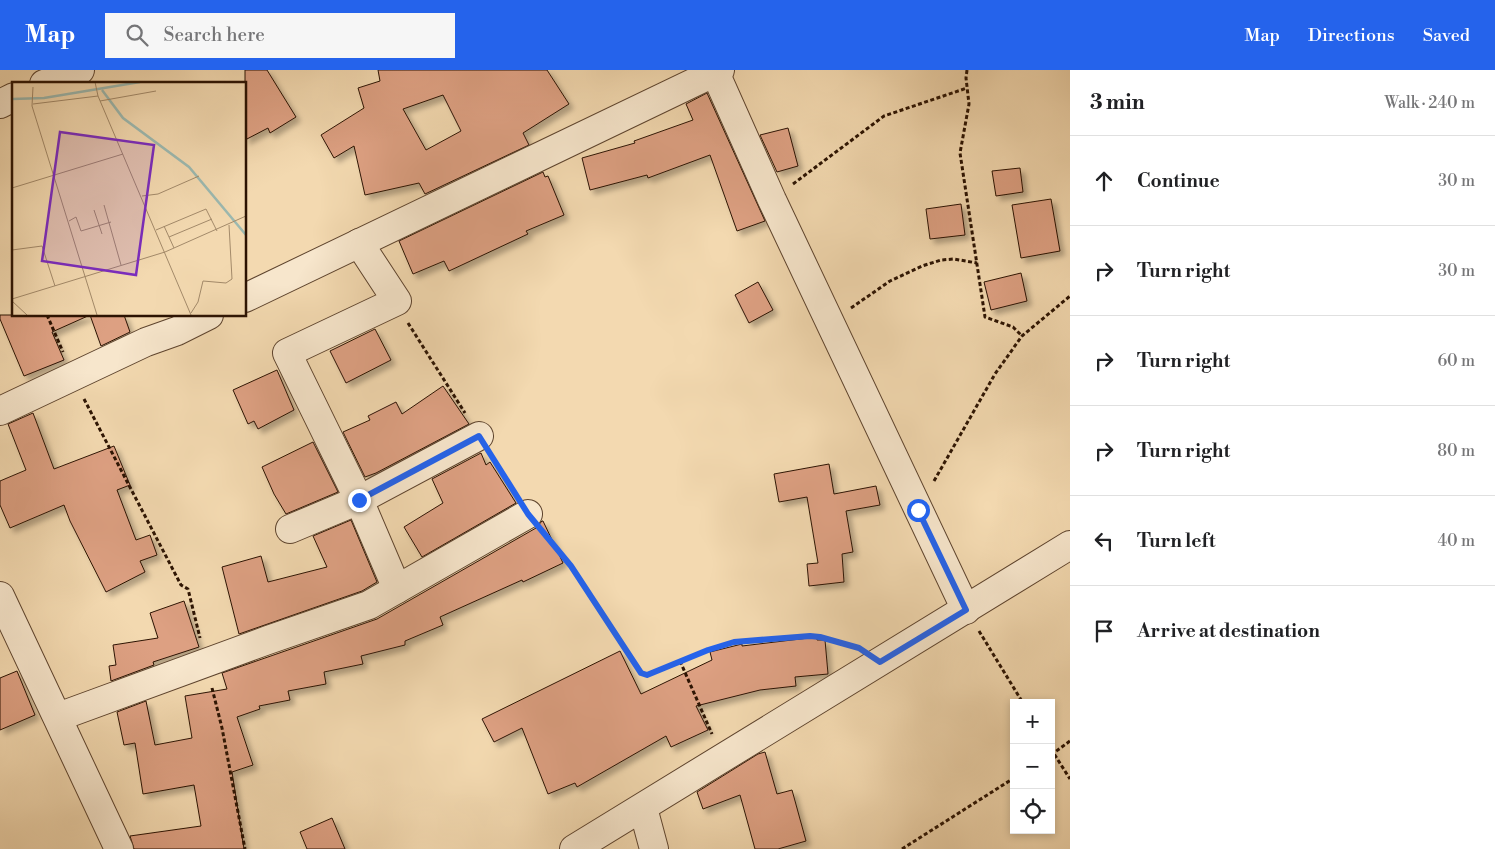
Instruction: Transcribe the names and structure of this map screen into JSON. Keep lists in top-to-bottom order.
{
  "page": {
    "header": "Map",
    "search": "Search here",
    "nav": ["Map", "Directions", "Saved"],
    "heading": ["3 min", "Walk · 240 m"],
    "list": [
      ["Continue", "30 m"],
      ["Turn right", "30 m"],
      ["Turn right", "60 m"],
      ["Turn right", "80 m"],
      ["Turn left", "40 m"],
      "Arrive at destination"
    ],
    "map_buttons": ["+", "−"]
  }
}
